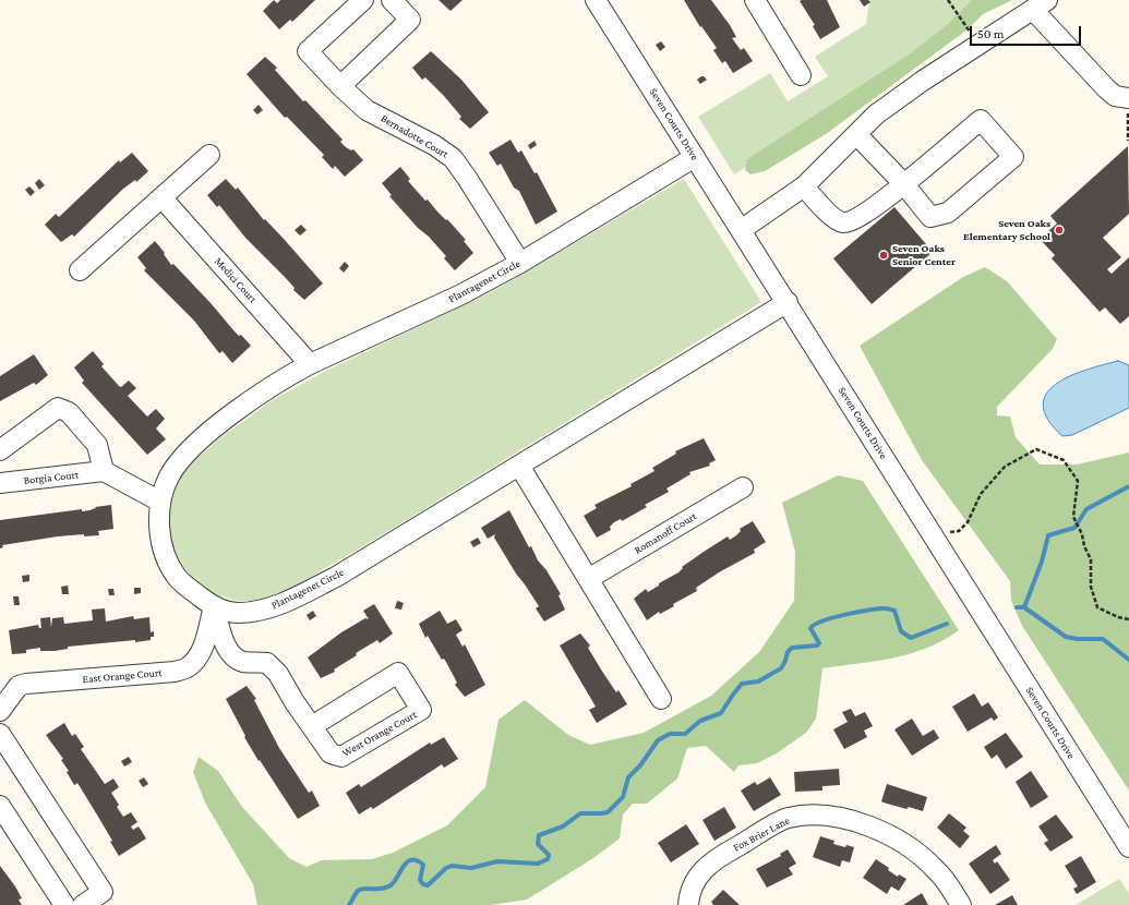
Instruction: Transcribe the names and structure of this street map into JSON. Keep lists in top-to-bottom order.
{
  "streets": {
    "street": [
      "Seven Courts Drive",
      "Bernadotte Court",
      "Medici Court",
      "Plantagenet Circle",
      "Borgia Court",
      "Romanoff Court",
      "East Orange Court",
      "West Orange Court",
      "Fox Brier Lane"
    ]
  },
  "crossings": [
    ["Seven Courts Drive", "Plantagenet Circle"],
    ["Bernadotte Court", "Plantagenet Circle"],
    ["Medici Court", "Plantagenet Circle"],
    ["Plantagenet Circle", "East Orange Court"],
    ["Plantagenet Circle", "West Orange Court"],
    ["East Orange Court", "West Orange Court"]
  ],
  "places": ["Seven Oaks Elementary School", "Seven Oaks Senior Center"],
  "scale_bar": "50 m"
}
